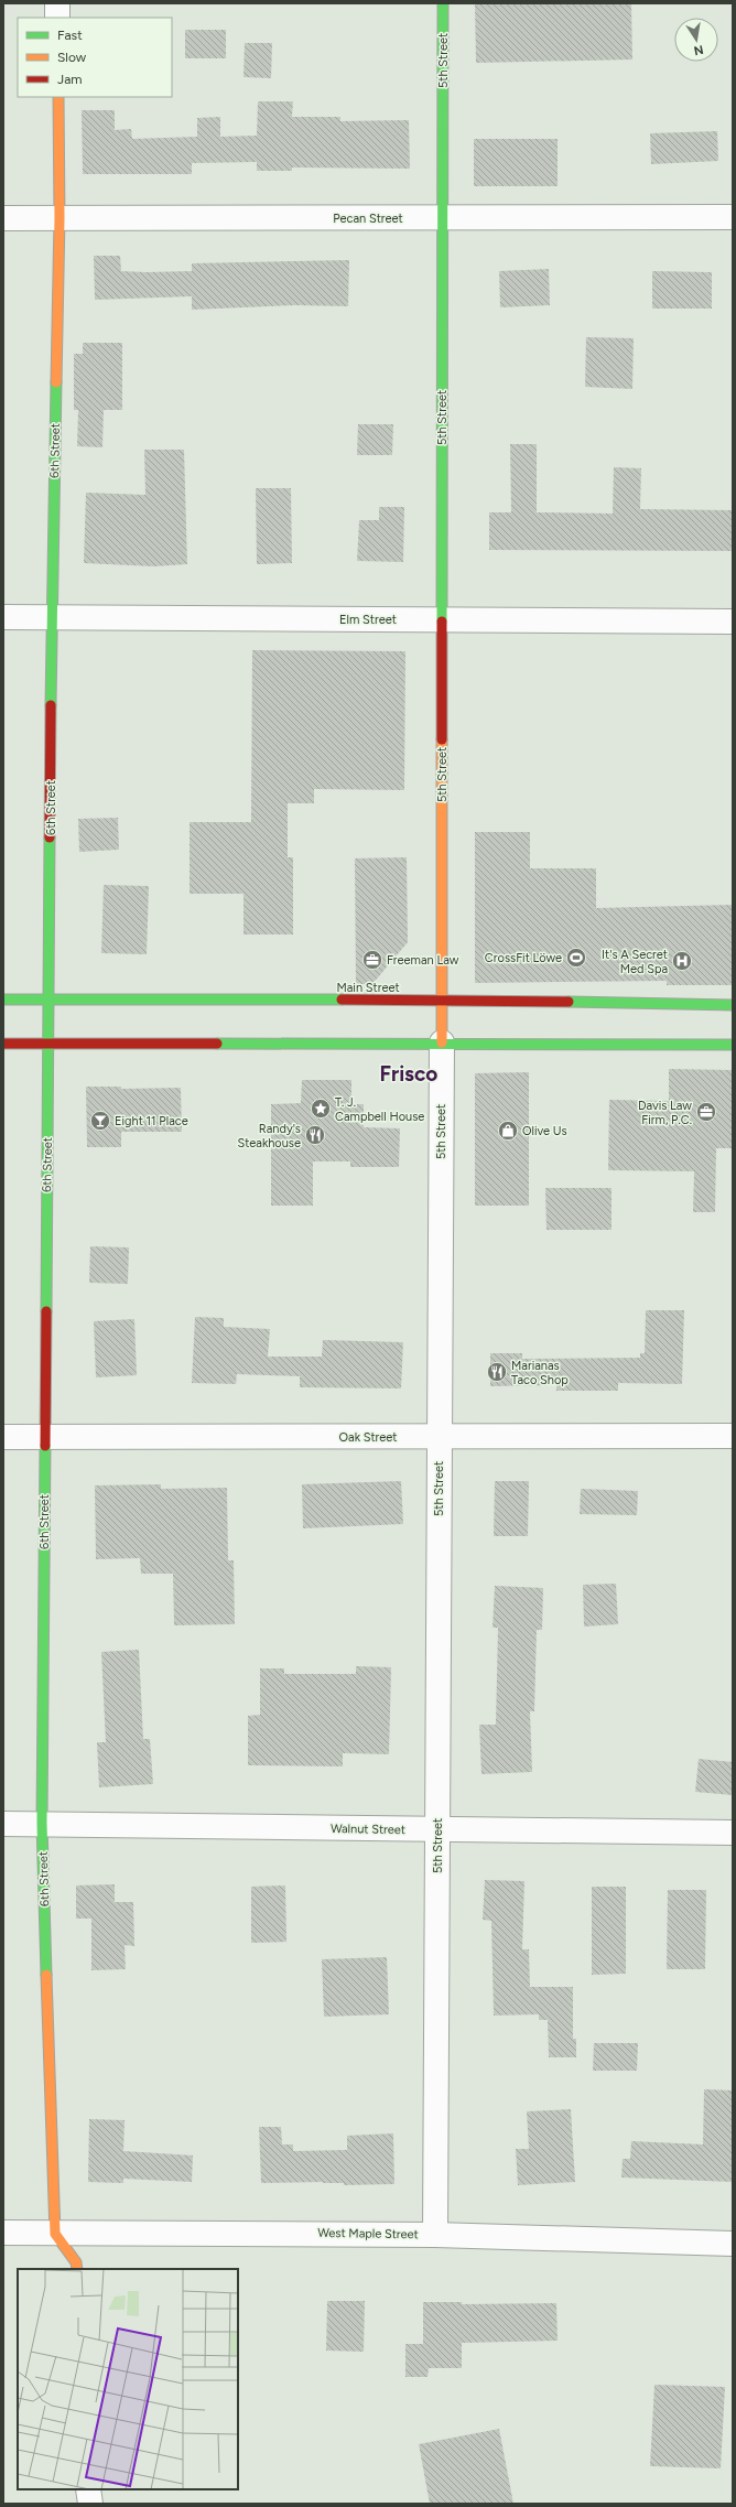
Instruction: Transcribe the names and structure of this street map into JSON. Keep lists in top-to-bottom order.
{
  "streets": {
    "main road": ["5th Street", "6th Street", "Main Street"],
    "street": [
      "Pecan Street",
      "Elm Street",
      "Oak Street",
      "Walnut Street",
      "West Maple Street"
    ]
  },
  "crossings": [
    ["5th Street", "Pecan Street"],
    ["5th Street", "Elm Street"],
    ["5th Street", "Main Street"],
    ["5th Street", "Oak Street"],
    ["5th Street", "Walnut Street"],
    ["5th Street", "West Maple Street"],
    ["Pecan Street", "6th Street"],
    ["6th Street", "Elm Street"],
    ["6th Street", "Main Street"],
    ["6th Street", "Oak Street"],
    ["6th Street", "Walnut Street"],
    ["6th Street", "West Maple Street"]
  ],
  "districts": ["Frisco"],
  "places": {
    "sports": ["CrossFit Löwe"],
    "office": ["Freeman Law", "Davis Law Firm, P.C."],
    "hospital": ["It's A Secret Med Spa"],
    "place": ["T. J. Campbell House"],
    "bar": ["Eight 11 Place"],
    "shop": ["Olive Us"],
    "restaurant": ["Randy's Steakhouse", "Marianas Taco Shop"]
  },
  "legend": ["Fast", "Slow", "Jam"],
  "north": "bottom"
}
